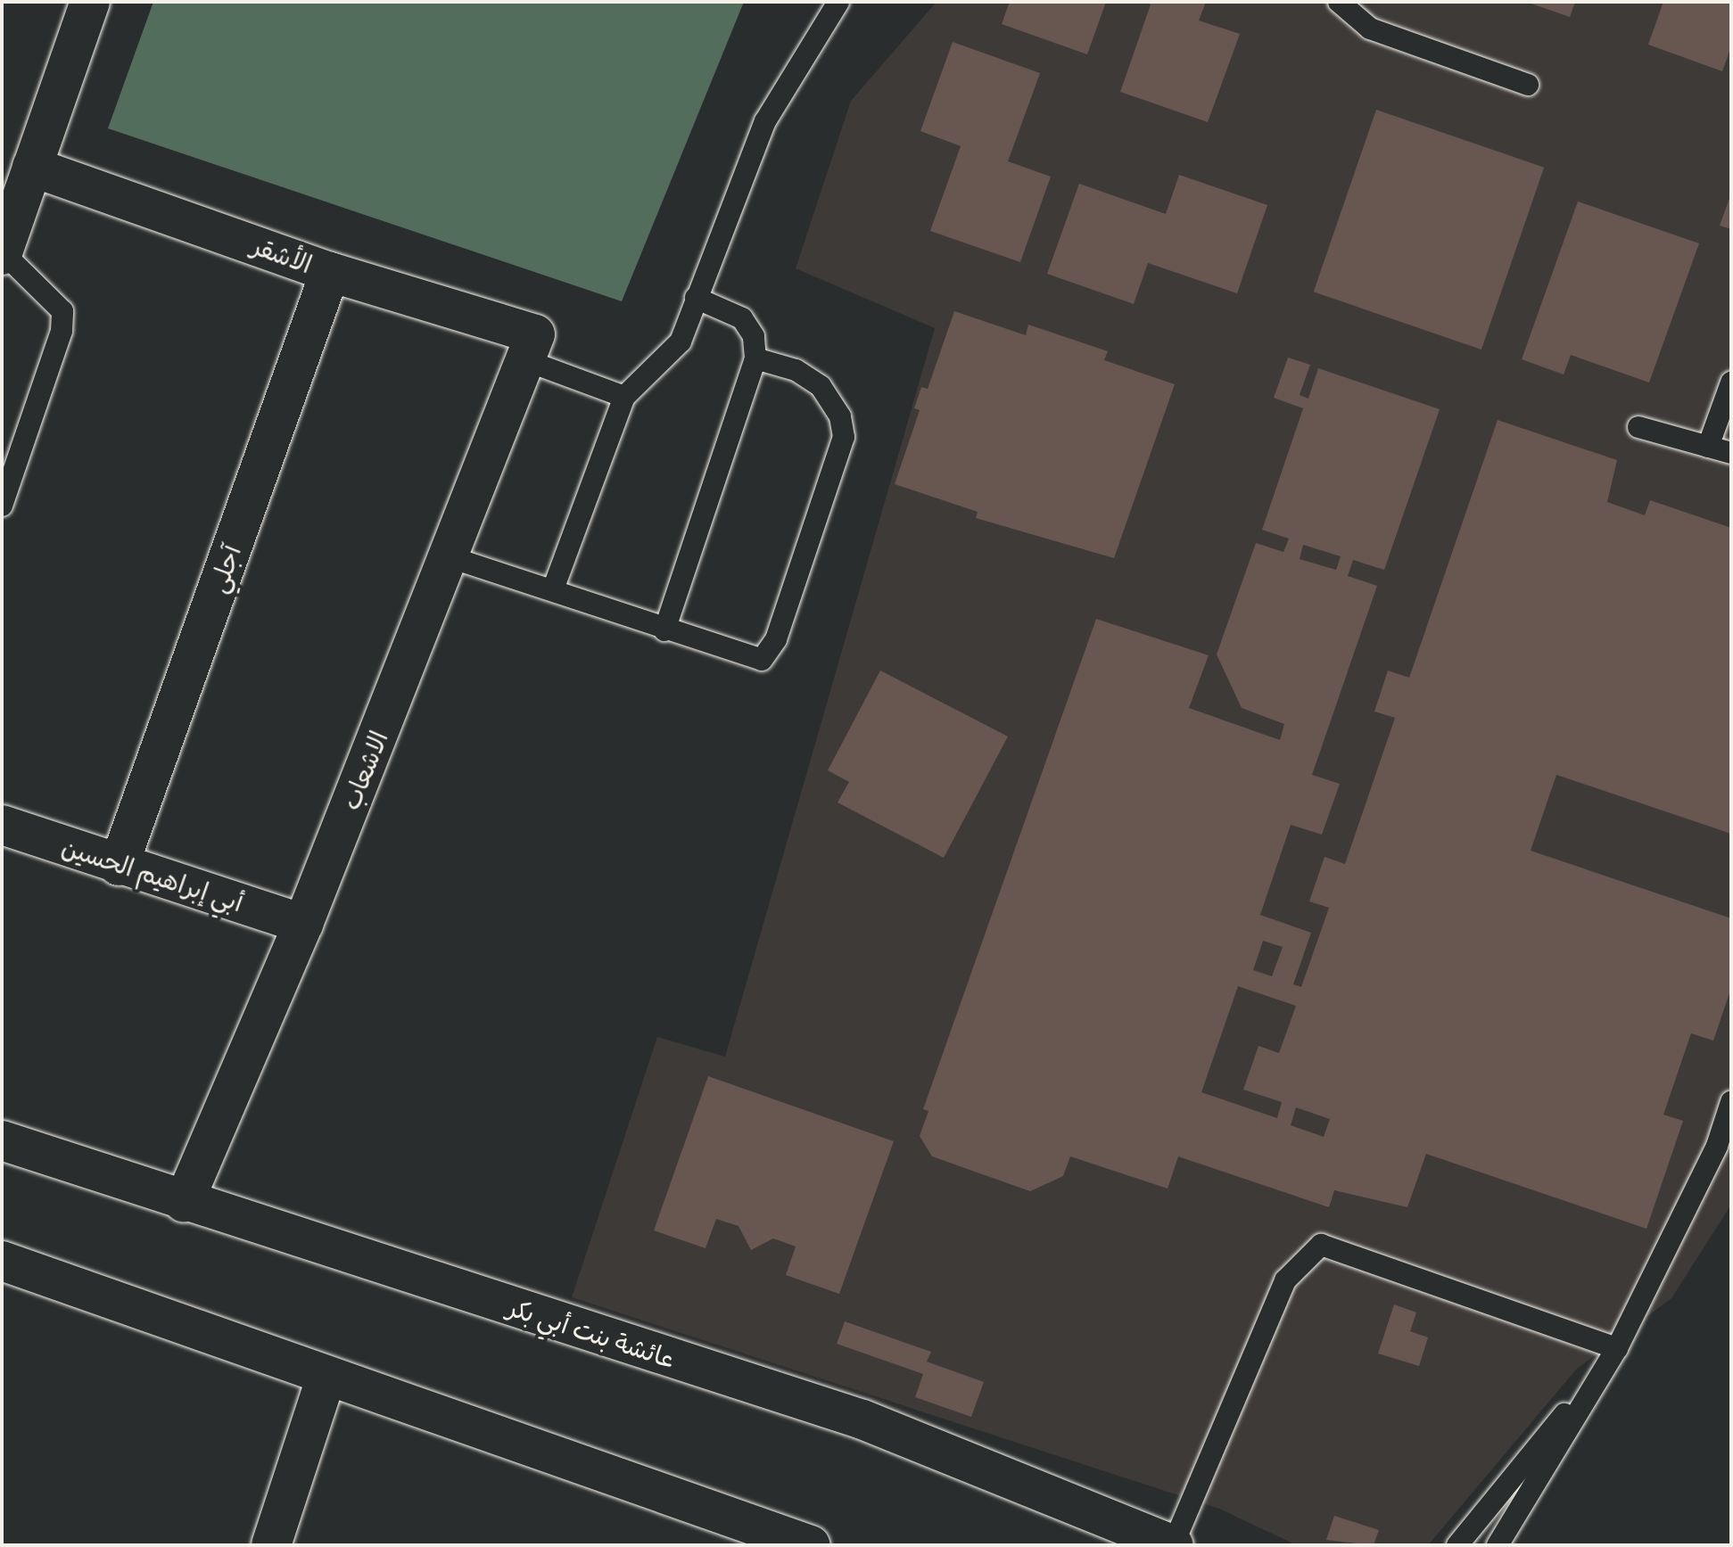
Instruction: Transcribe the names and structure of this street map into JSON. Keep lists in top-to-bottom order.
{
  "streets": {
    "street": [
      "الأشقر",
      "آجلي",
      "الاشعاب",
      "أبي إبراهيم الحسين",
      "عائشة بنت أبي بكر"
    ]
  },
  "crossings": [
    ["الأشقر", "آجلي"],
    ["الأشقر", "الاشعاب"],
    ["آجلي", "أبي إبراهيم الحسين"],
    ["الاشعاب", "أبي إبراهيم الحسين"],
    ["الاشعاب", "عائشة بنت أبي بكر"]
  ]
}
